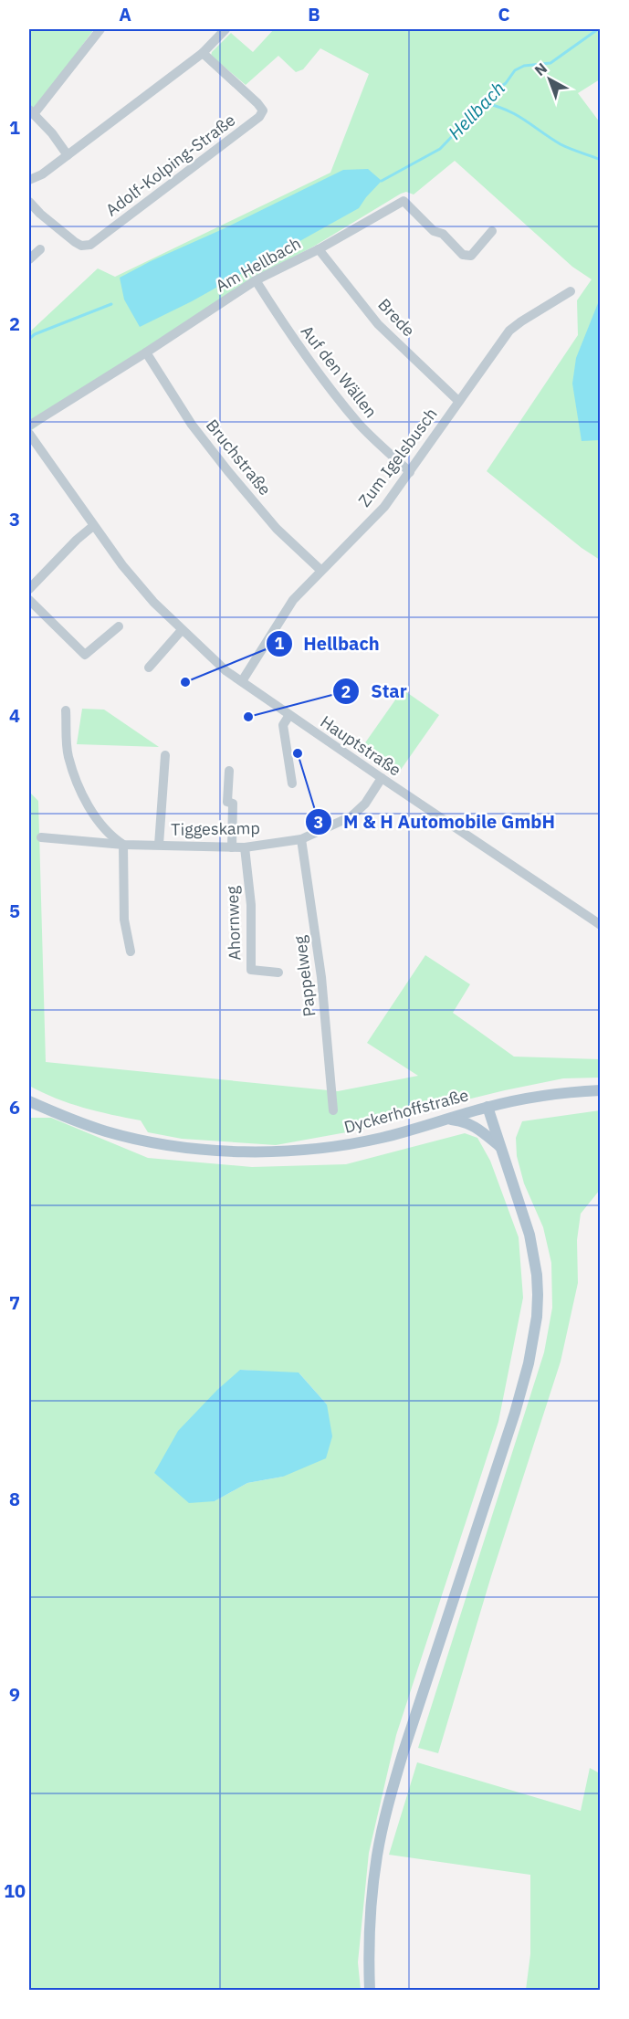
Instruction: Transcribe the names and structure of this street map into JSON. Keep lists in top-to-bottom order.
{
  "streets": {
    "main road": ["Dyckerhoffstraße"],
    "street": [
      "Adolf-Kolping-Straße",
      "Am Hellbach",
      "Brede",
      "Auf den Wällen",
      "Bruchstraße",
      "Zum Igelsbusch",
      "Hauptstraße",
      "Tiggeskamp",
      "Ahornweg",
      "Pappelweg"
    ]
  },
  "crossings": [
    ["Am Hellbach", "Brede"],
    ["Am Hellbach", "Auf den Wällen"],
    ["Am Hellbach", "Bruchstraße"],
    ["Brede", "Zum Igelsbusch"],
    ["Auf den Wällen", "Zum Igelsbusch"],
    ["Bruchstraße", "Zum Igelsbusch"],
    ["Zum Igelsbusch", "Hauptstraße"],
    ["Hauptstraße", "Tiggeskamp"],
    ["Tiggeskamp", "Ahornweg"],
    ["Tiggeskamp", "Pappelweg"]
  ],
  "water": ["Hellbach"],
  "places": ["Hellbach", "Star", "M & H Automobile GmbH"],
  "north": "top left",
  "grid": {
    "columns": ["A", "B", "C"],
    "rows": [
      "1",
      "2",
      "3",
      "4",
      "5",
      "6",
      "7",
      "8",
      "9",
      "10"
    ]
  }
}
